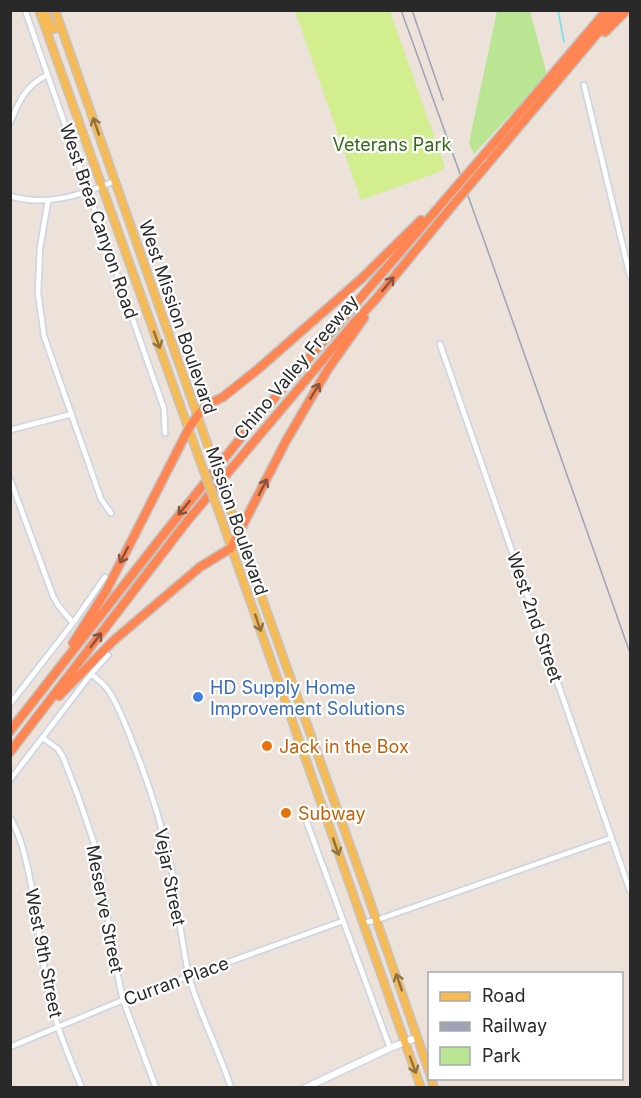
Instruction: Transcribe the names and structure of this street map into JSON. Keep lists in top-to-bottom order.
{
  "streets": {
    "highway": ["Chino Valley Freeway"],
    "main road": ["West Mission Boulevard", "Mission Boulevard"],
    "street": [
      "West Brea Canyon Road",
      "West 2nd Street",
      "Vejar Street",
      "Meserve Street",
      "West 9th Street",
      "Curran Place"
    ]
  },
  "crossings": [
    ["Vejar Street", "Curran Place"],
    ["Meserve Street", "Curran Place"],
    ["West 9th Street", "Curran Place"]
  ],
  "one_way": ["Mission Boulevard"],
  "parks": ["Veterans Park"],
  "places": ["HD Supply Home Improvement Solutions", "Jack in the Box", "Subway"],
  "legend": ["Road", "Railway", "Park"]
}
